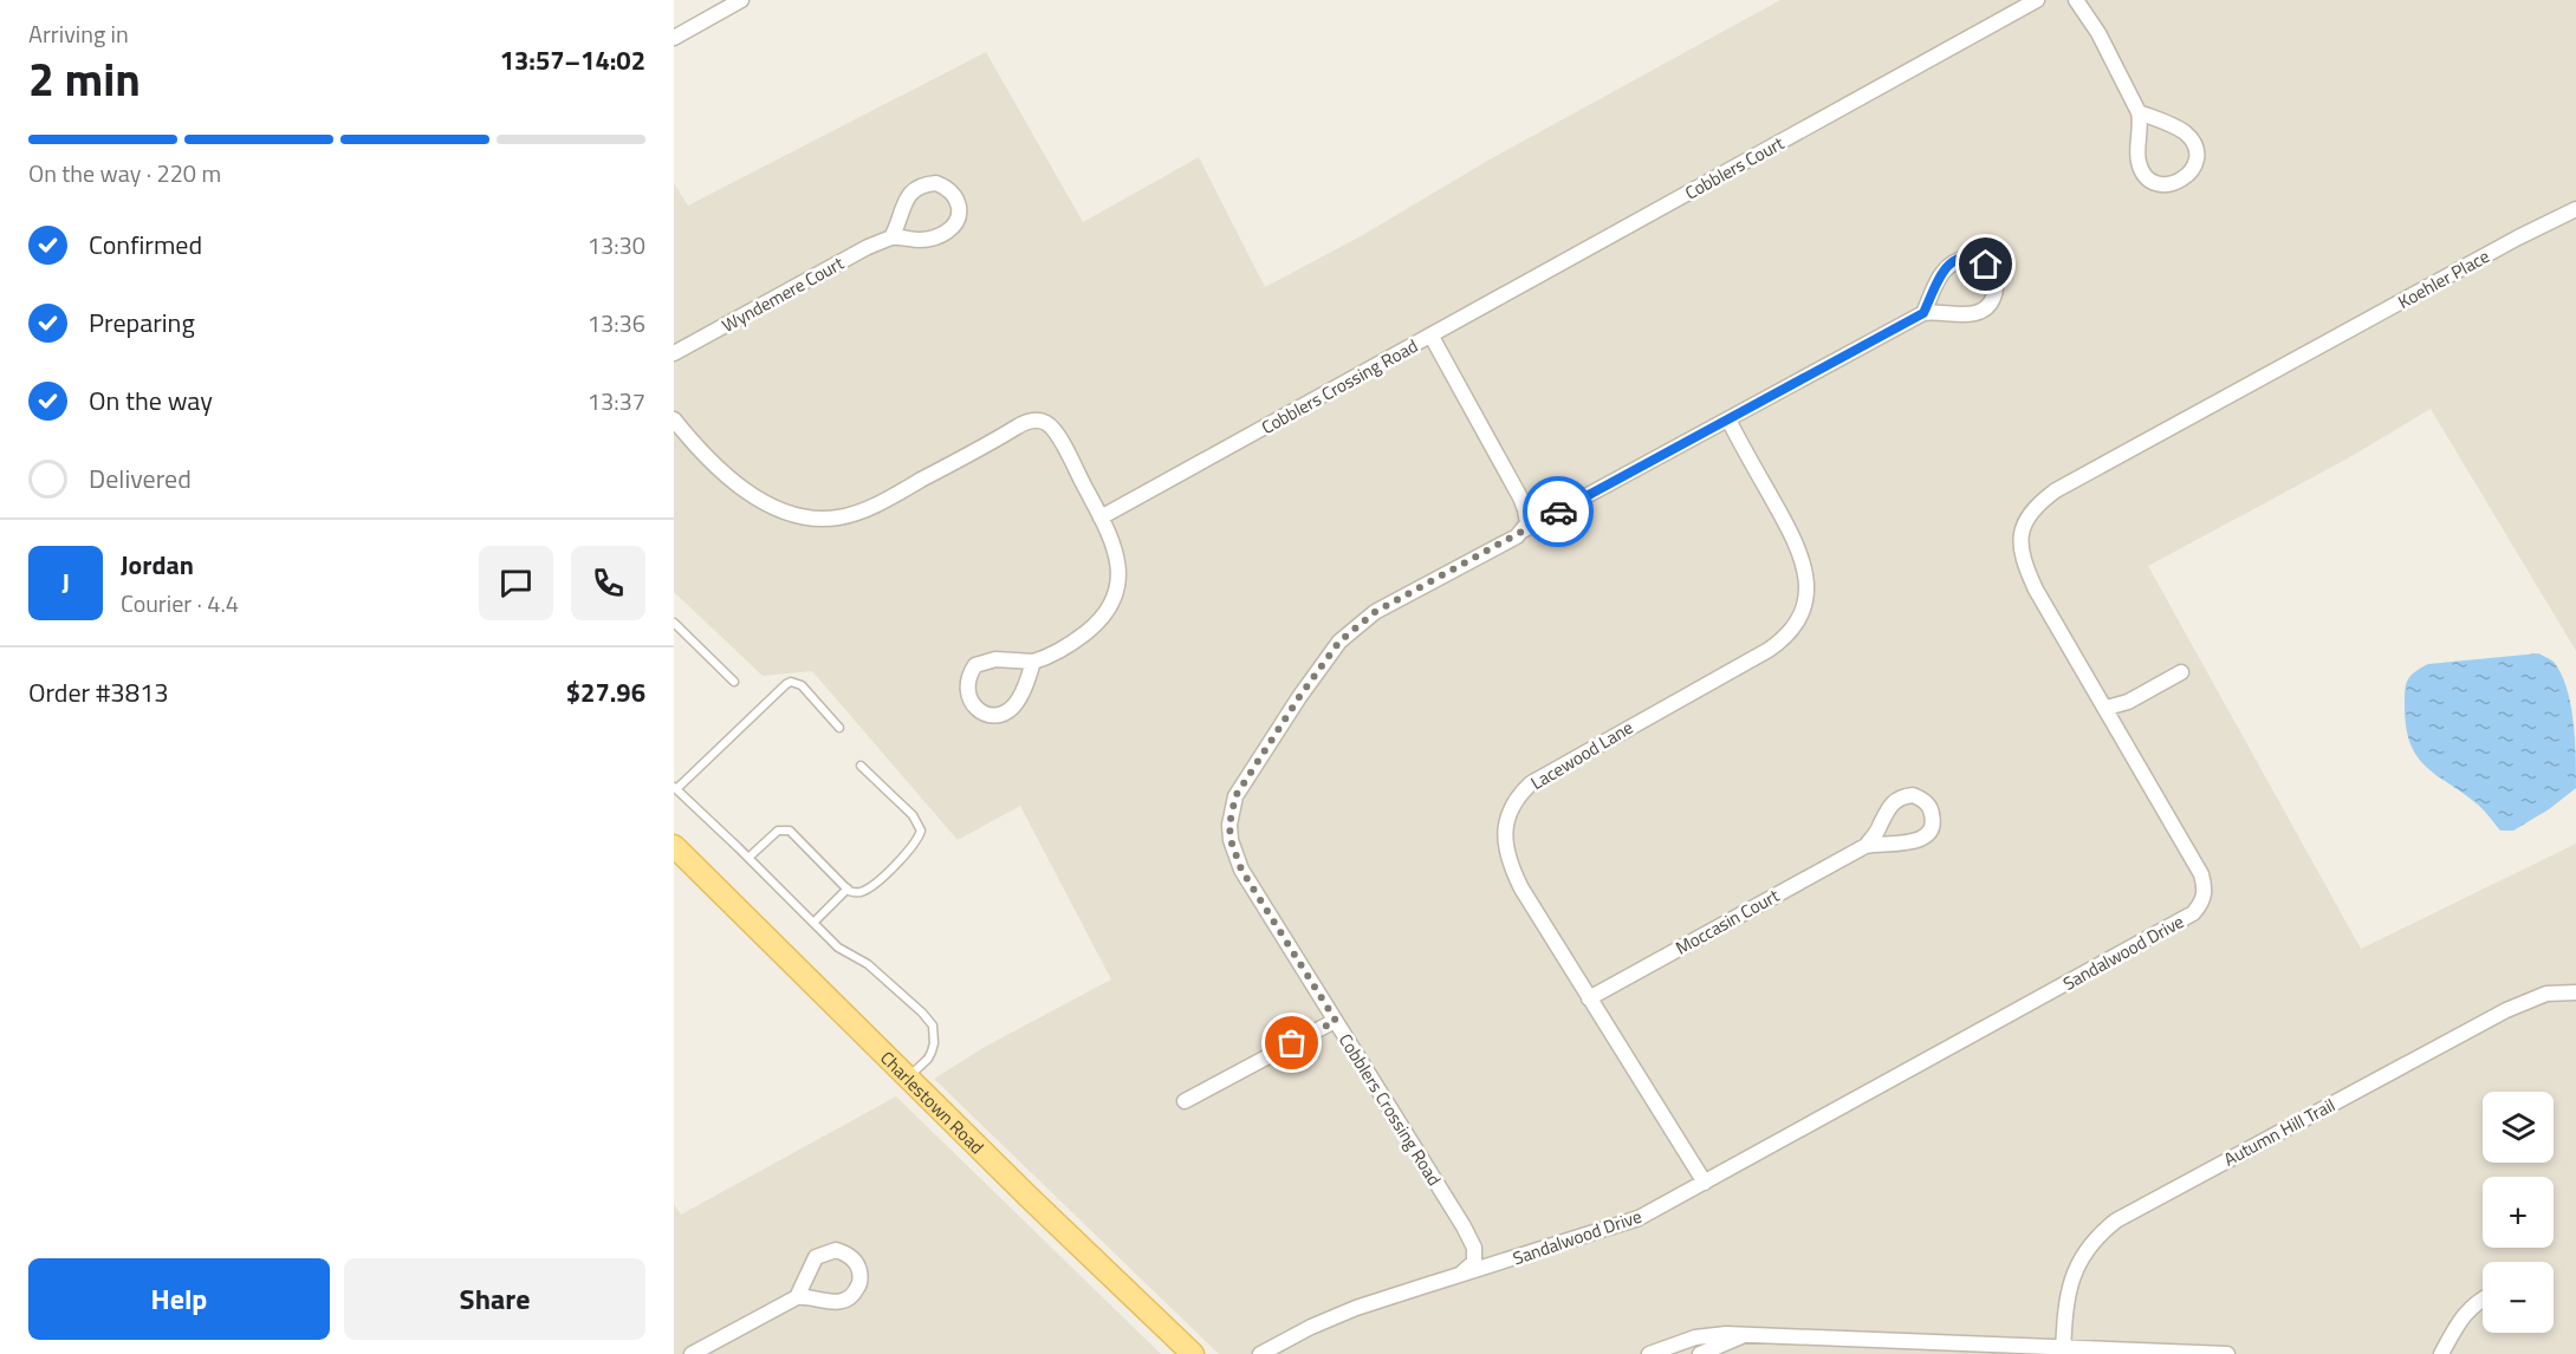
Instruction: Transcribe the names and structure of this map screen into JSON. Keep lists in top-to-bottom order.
{
  "streets": {
    "main road": ["Charlestown Road"],
    "street": [
      "Cobblers Court",
      "Koehler Place",
      "Wyndemere Court",
      "Cobblers Crossing Road",
      "Lacewood Lane",
      "Moccasin Court",
      "Sandalwood Drive",
      "Autumn Hill Trail"
    ]
  },
  "crossings": [
    ["Cobblers Court", "Cobblers Crossing Road"],
    ["Koehler Place", "Sandalwood Drive"],
    ["Cobblers Crossing Road", "Sandalwood Drive"],
    ["Lacewood Lane", "Moccasin Court"],
    ["Lacewood Lane", "Sandalwood Drive"]
  ],
  "page": {
    "heading": ["2 min", "Arriving in", "13:57–14:02"],
    "panel": [
      "Jordan",
      "Courier · 4.4",
      "Order #3813",
      "$27.96"
    ],
    "bar": "On the way · 220 m",
    "list": [
      ["Confirmed", "13:30"],
      ["Preparing", "13:36"],
      ["On the way", "13:37"],
      "Delivered"
    ],
    "round": "J",
    "map_buttons": ["+", "−"],
    "buttons": ["Help", "Share"]
  }
}
